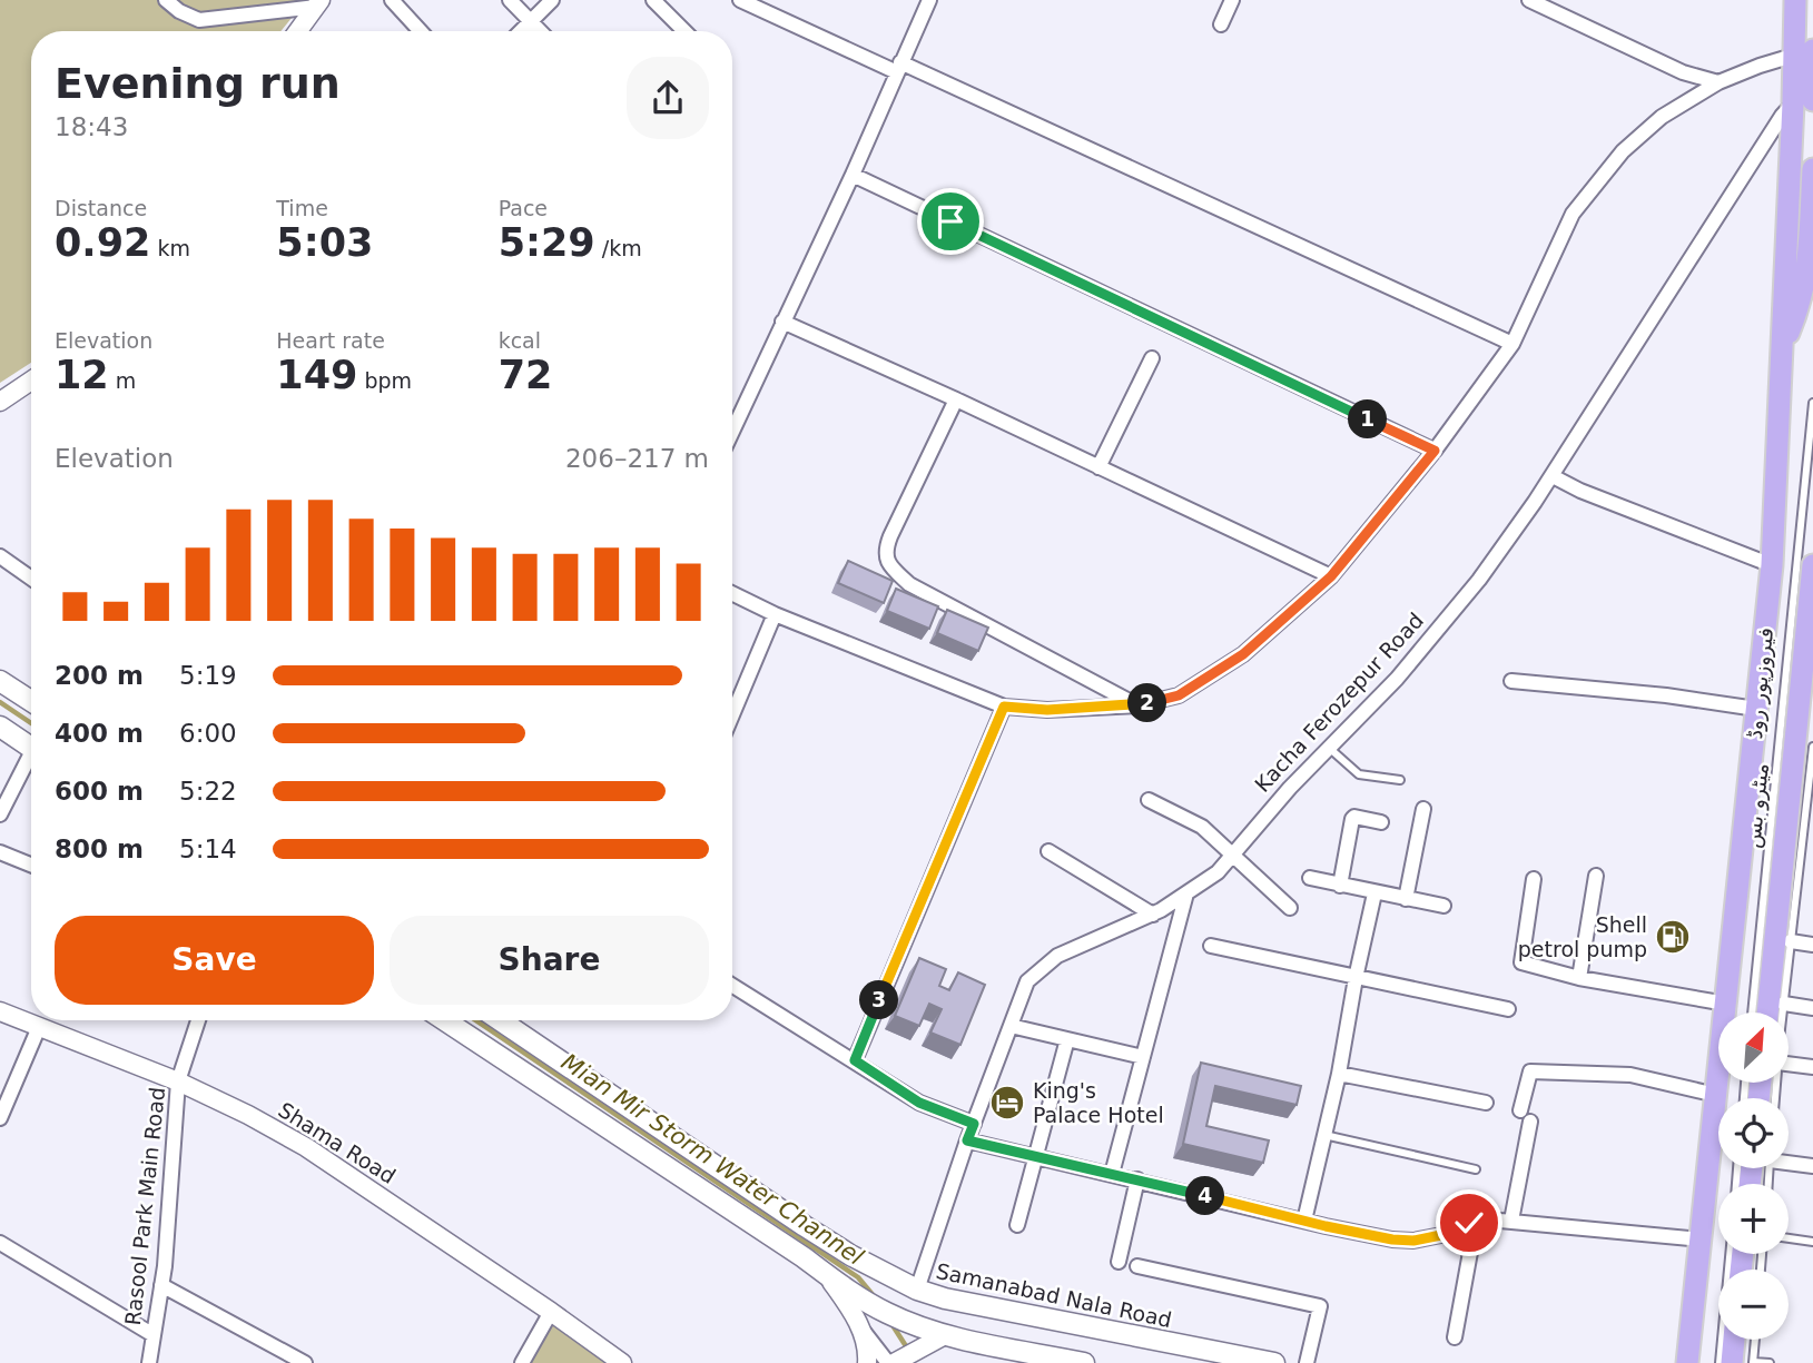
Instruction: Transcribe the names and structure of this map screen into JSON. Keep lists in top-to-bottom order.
{
  "streets": {
    "main road": ["فیروزپور روڈ", "Samanabad Nala Road"],
    "street": ["Kacha Ferozepur Road", "Shama Road", "Rasool Park Main Road"],
    "lane": ["میٹرو بس"]
  },
  "crossings": [
    ["فیروزپور روڈ", "Kacha Ferozepur Road"],
    ["Kacha Ferozepur Road", "Samanabad Nala Road"],
    ["Shama Road", "Rasool Park Main Road"]
  ],
  "water": ["Mian Mir Storm Water Channel"],
  "places": {
    "fuel station": ["Shell petrol pump"],
    "hotel": ["King's Palace Hotel"]
  },
  "north": "top right",
  "page": {
    "heading": ["Evening run", "18:43"],
    "stats": [
      ["Distance", "0.92 km"],
      ["Time", "5:03"],
      ["Pace", "5:29 /km"],
      ["Elevation", "12 m"],
      ["Heart rate", "149 bpm"],
      ["kcal", "72"]
    ],
    "pins": [
      "1",
      "2",
      "3",
      "4"
    ],
    "chart": ["Elevation", "206–217 m"],
    "list": [
      {
        "name": "200 m",
        "note": "5:19"
      },
      {
        "name": "400 m",
        "note": "6:00"
      },
      {
        "name": "600 m",
        "note": "5:22"
      },
      {
        "name": "800 m",
        "note": "5:14"
      }
    ],
    "buttons": ["Save", "Share"],
    "map_buttons": ["+", "−"]
  }
}
